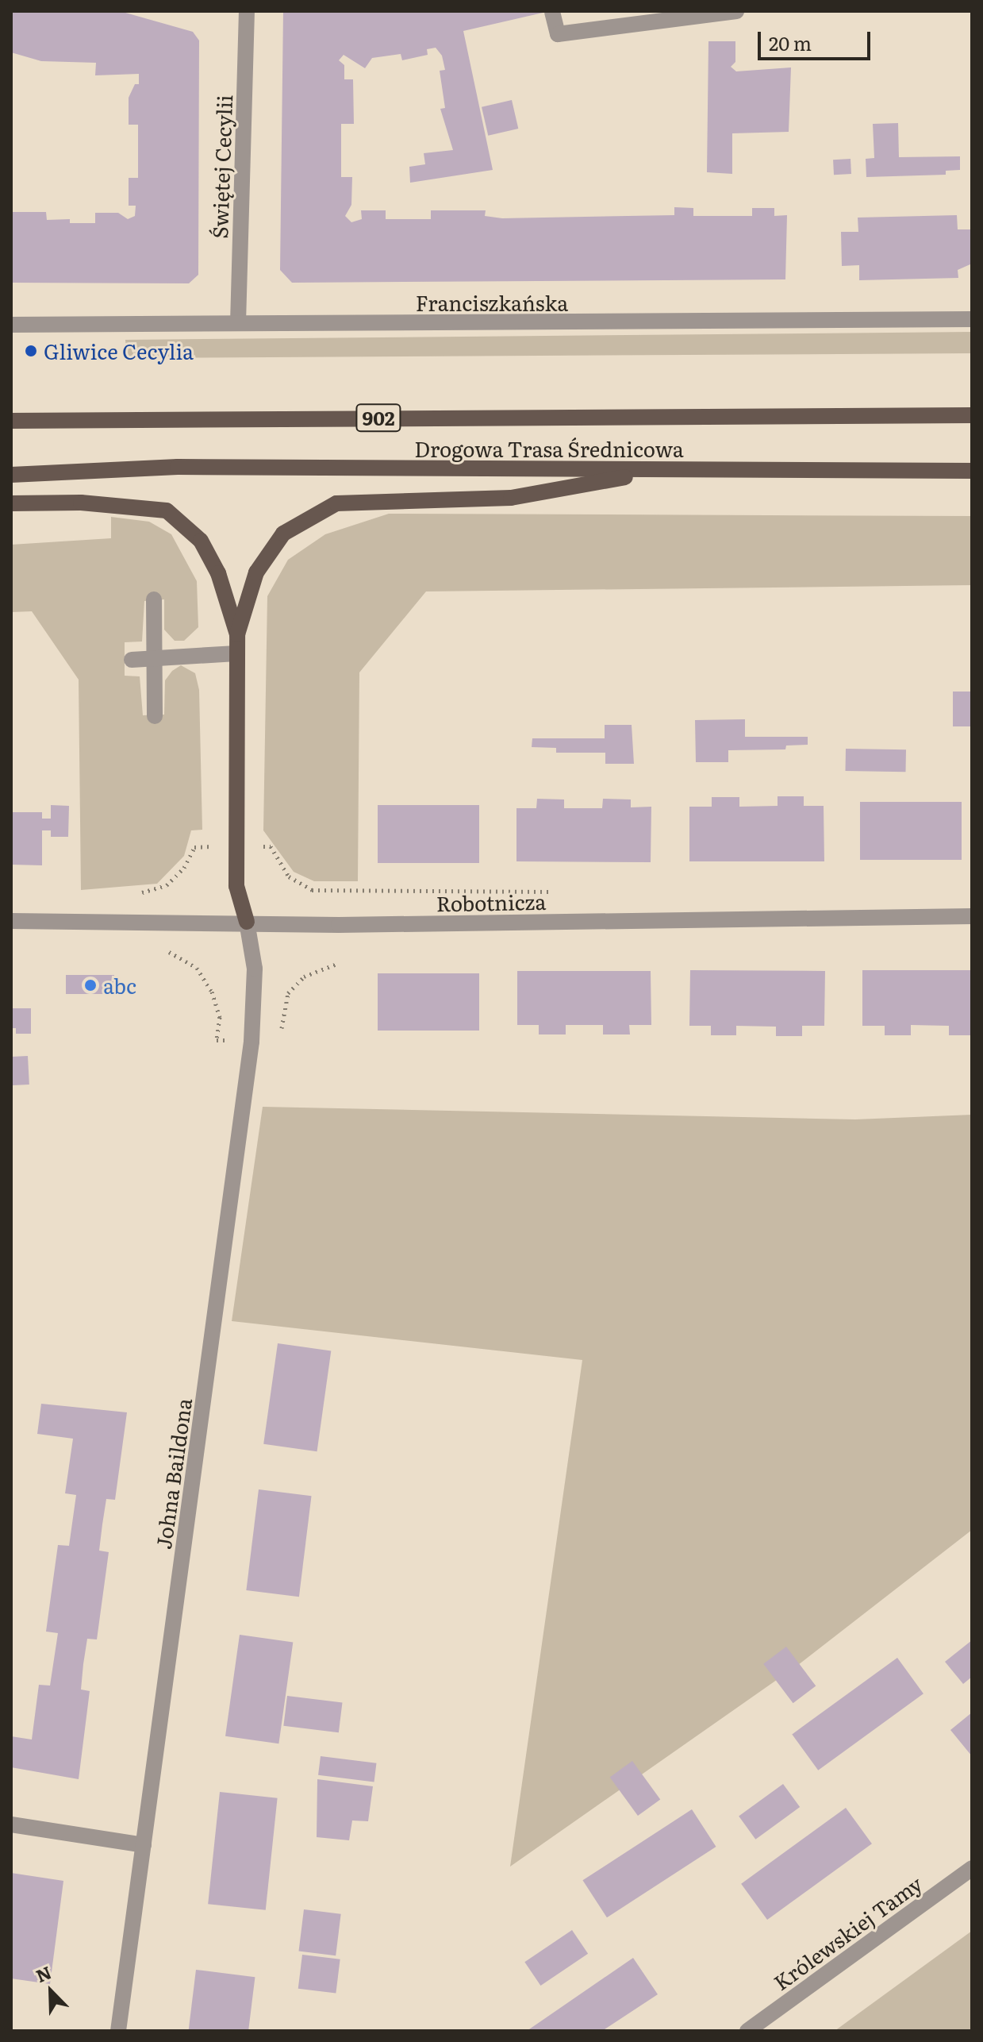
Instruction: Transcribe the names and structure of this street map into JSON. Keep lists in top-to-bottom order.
{
  "streets": {
    "main road": ["902", "Drogowa Trasa Średnicowa"],
    "street": [
      "Świętej Cecylii",
      "Franciszkańska",
      "Robotnicza",
      "Johna Baildona",
      "Królewskiej Tamy"
    ]
  },
  "crossings": [
    ["Świętej Cecylii", "Franciszkańska"],
    ["Robotnicza", "Johna Baildona"]
  ],
  "places": ["Gliwice Cecylia", "abc"],
  "scale_bar": "20 m",
  "north": "top left"
}
